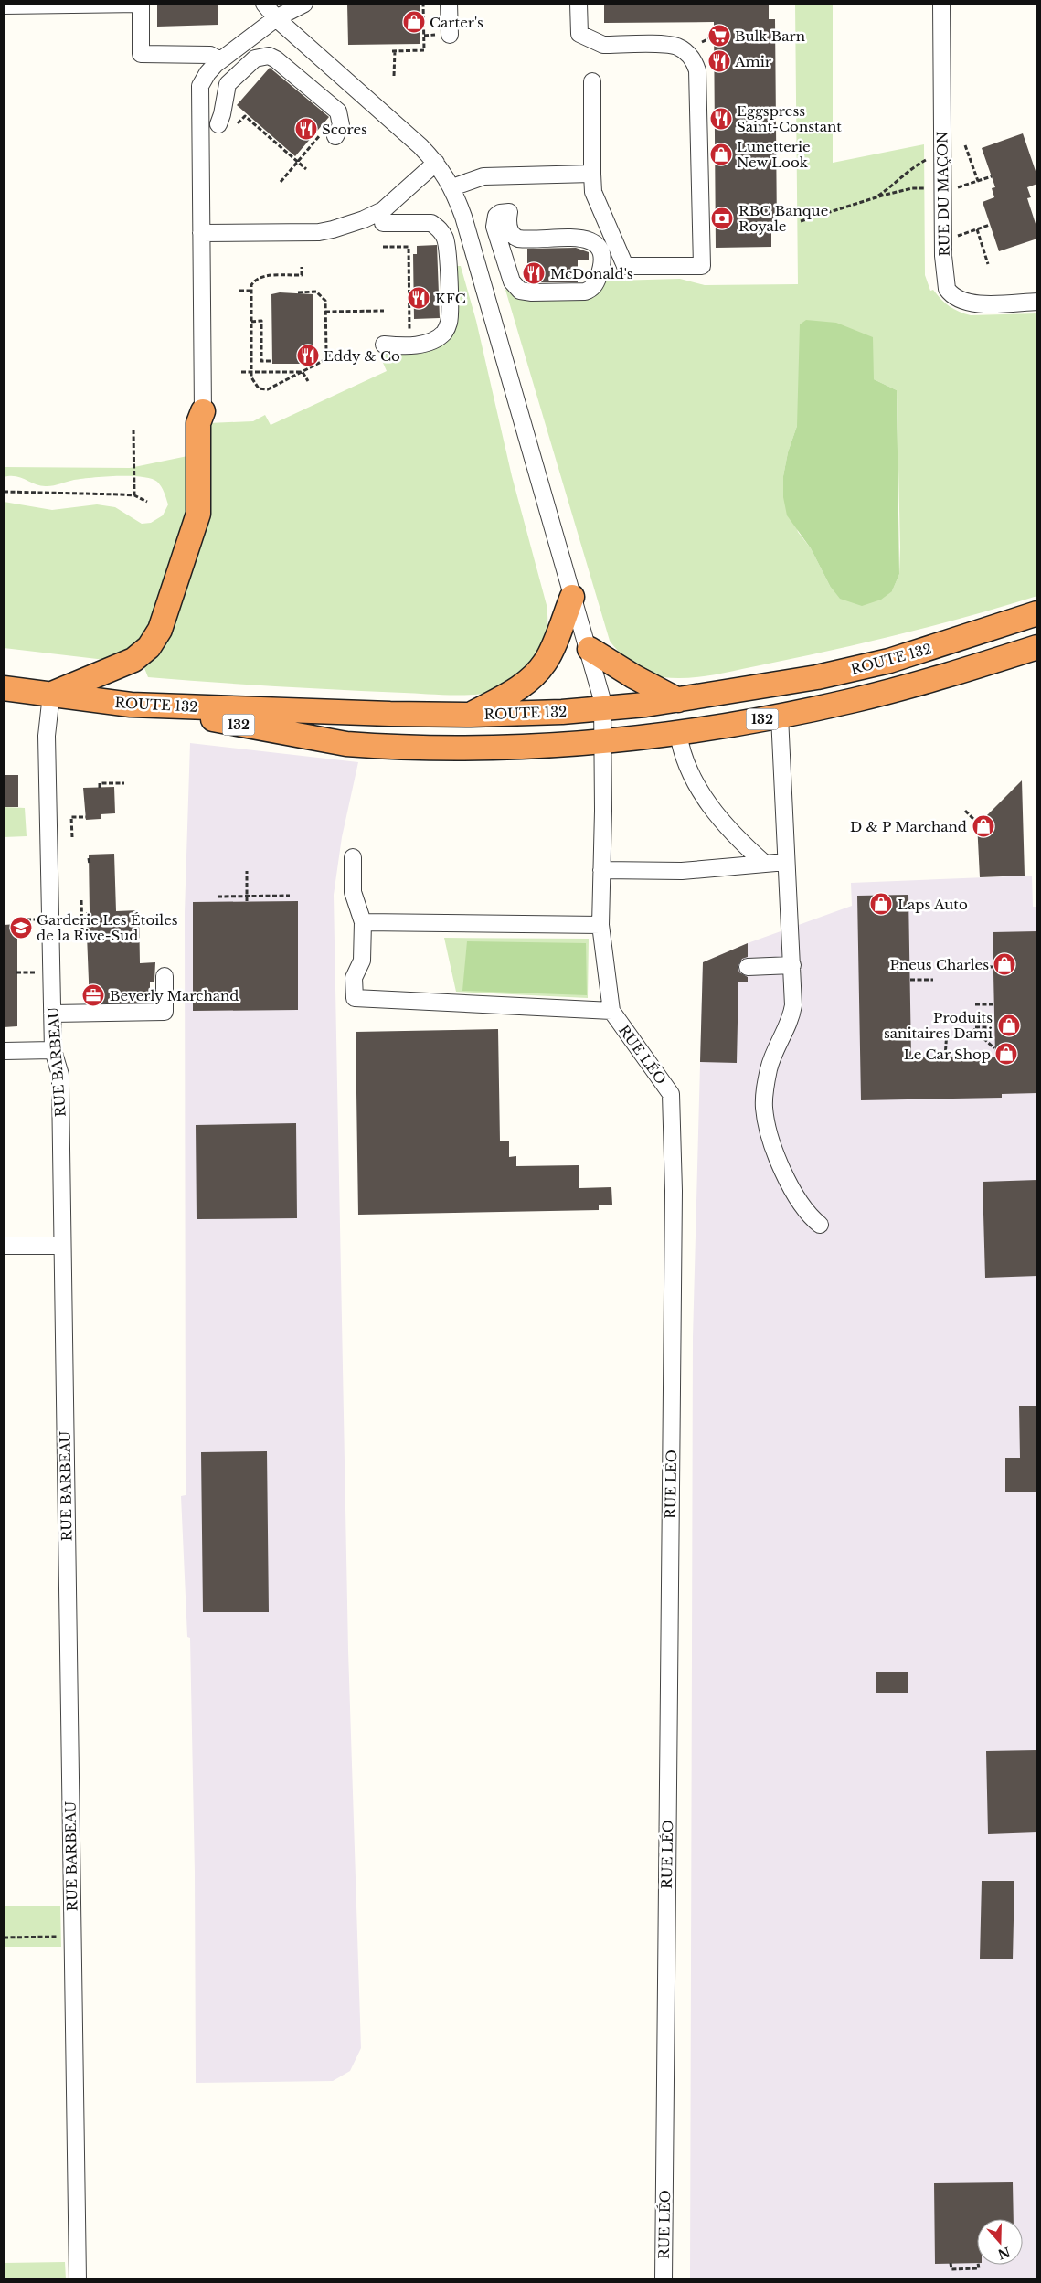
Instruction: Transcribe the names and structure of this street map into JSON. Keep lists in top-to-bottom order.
{
  "streets": {
    "highway": ["ROUTE 132", "132"],
    "street": ["RUE DU MAÇON", "RUE LÉO", "RUE BARBEAU"]
  },
  "crossings": [
    ["ROUTE 132", "132"],
    ["ROUTE 132", "RUE LÉO"],
    ["ROUTE 132", "RUE BARBEAU"],
    ["132", "RUE LÉO"]
  ],
  "places": {
    "shop": [
      "Carter's",
      "Lunetterie New Look",
      "D & P Marchand",
      "Laps Auto",
      "Pneus Charles",
      "Produits sanitaires Dami",
      "Le Car Shop"
    ],
    "supermarket": ["Bulk Barn"],
    "restaurant": [
      "Amir",
      "Eggspress Saint-Constant",
      "Scores",
      "McDonald's",
      "KFC",
      "Eddy & Co"
    ],
    "bank": ["RBC Banque Royale"],
    "school or university": ["Garderie Les Étoiles de la Rive-Sud"],
    "office": ["Beverly Marchand"]
  },
  "north": "bottom"
}
